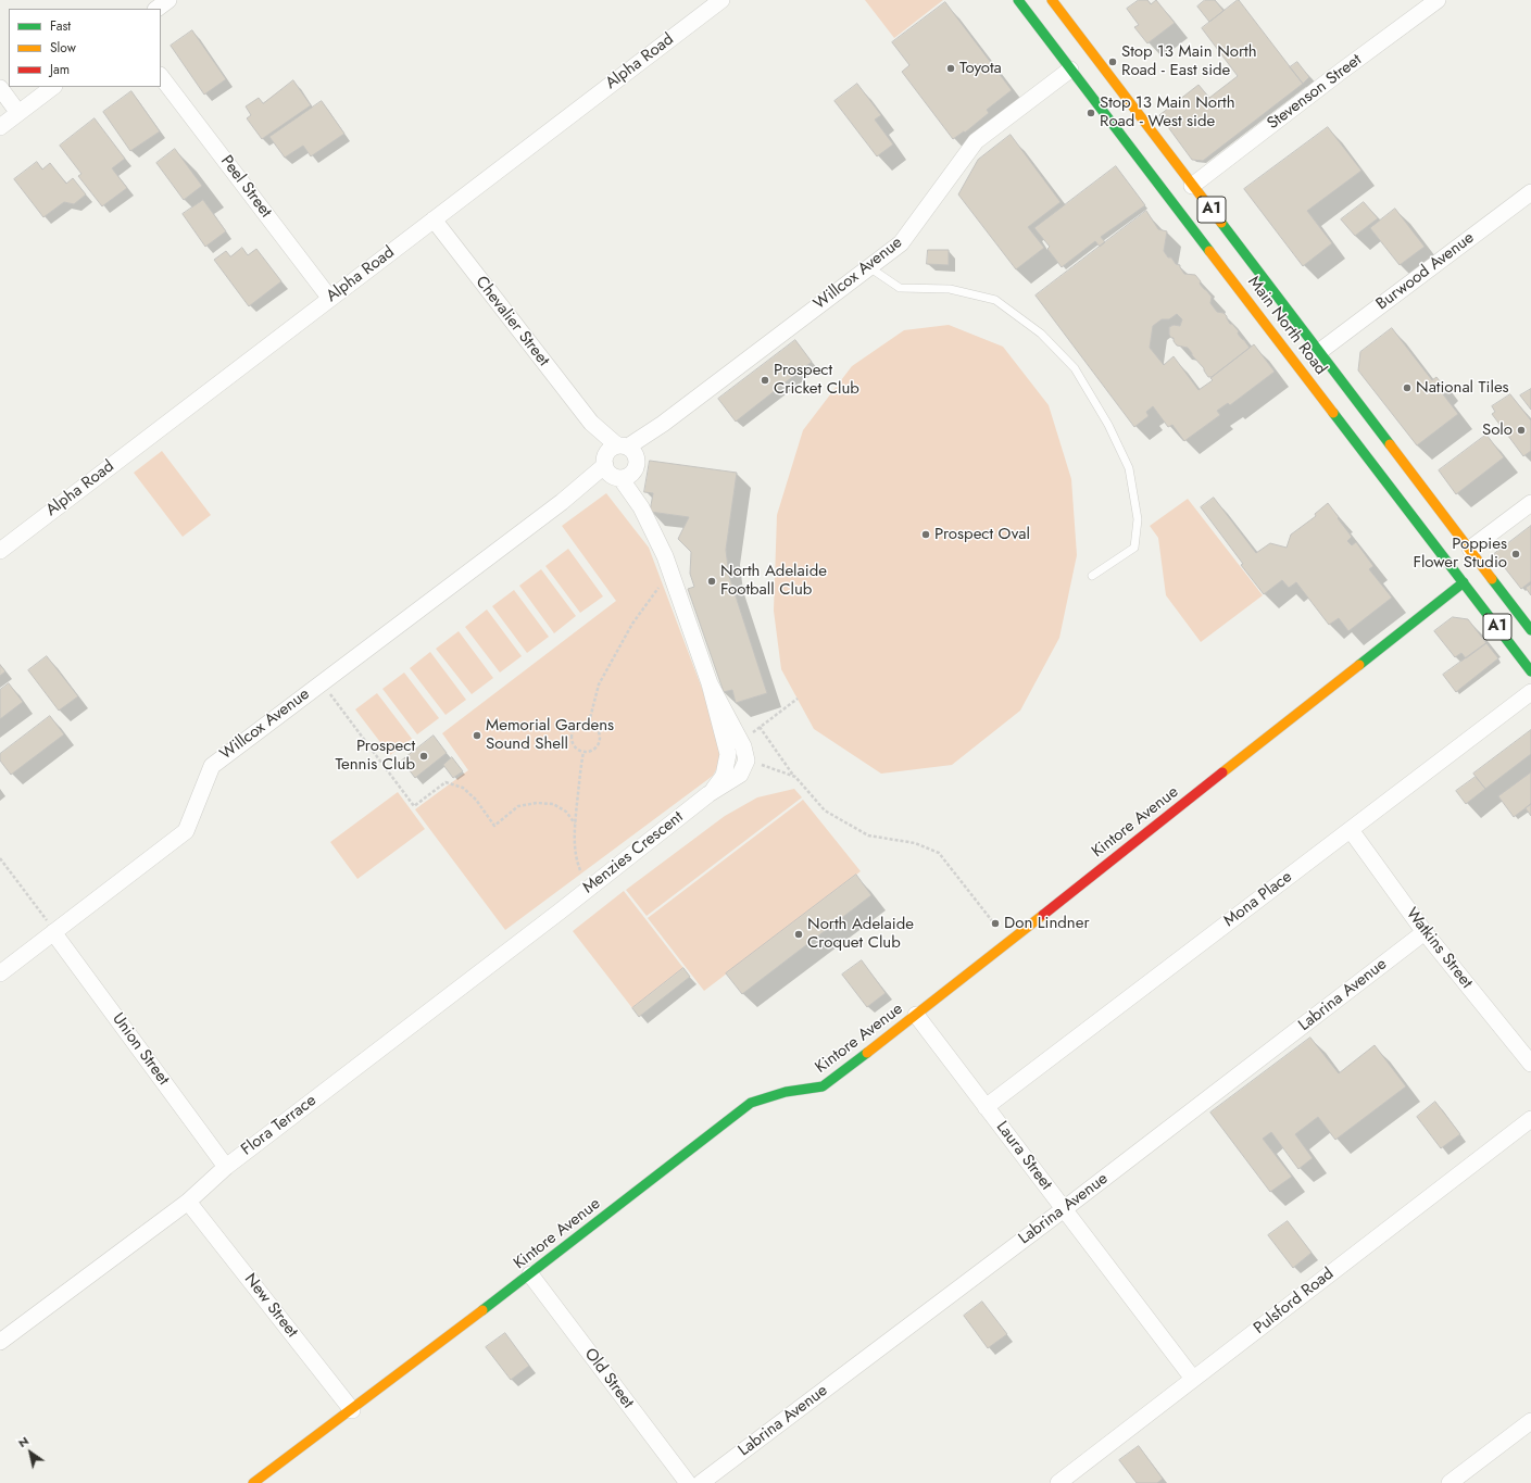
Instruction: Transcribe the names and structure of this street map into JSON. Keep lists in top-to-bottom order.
{
  "streets": {
    "main road": ["A1", "Main North Road", "Kintore Avenue"],
    "street": [
      "Alpha Road",
      "Stevenson Street",
      "Peel Street",
      "Burwood Avenue",
      "Willcox Avenue",
      "Chevalier Street",
      "Menzies Crescent",
      "Mona Place",
      "Watkins Street",
      "Labrina Avenue",
      "Union Street",
      "Flora Terrace",
      "Laura Street",
      "Pulsford Road",
      "New Street",
      "Old Street"
    ]
  },
  "crossings": [
    ["Alpha Road", "Peel Street"],
    ["Alpha Road", "Chevalier Street"],
    ["Stevenson Street", "Main North Road"],
    ["Burwood Avenue", "Main North Road"],
    ["Willcox Avenue", "Chevalier Street"],
    ["Willcox Avenue", "Main North Road"],
    ["Willcox Avenue", "Menzies Crescent"],
    ["Willcox Avenue", "Union Street"],
    ["Chevalier Street", "Menzies Crescent"],
    ["Main North Road", "Kintore Avenue"],
    ["Kintore Avenue", "Laura Street"],
    ["Kintore Avenue", "New Street"],
    ["Kintore Avenue", "Old Street"],
    ["Menzies Crescent", "Flora Terrace"],
    ["Mona Place", "Watkins Street"],
    ["Mona Place", "Laura Street"],
    ["Watkins Street", "Labrina Avenue"],
    ["Labrina Avenue", "Laura Street"],
    ["Union Street", "Flora Terrace"],
    ["Flora Terrace", "New Street"],
    ["Laura Street", "Pulsford Road"]
  ],
  "places": [
    "Stop 13 Main North Road - East side",
    "Toyota",
    "Stop 13 Main North Road - West side",
    "Prospect Cricket Club",
    "National Tiles",
    "Solo",
    "Prospect Oval",
    "Poppies Flower Studio",
    "North Adelaide Football Club",
    "Memorial Gardens Sound Shell",
    "Prospect Tennis Club",
    "Don Lindner",
    "North Adelaide Croquet Club"
  ],
  "legend": ["Fast", "Slow", "Jam"],
  "north": "top left"
}
